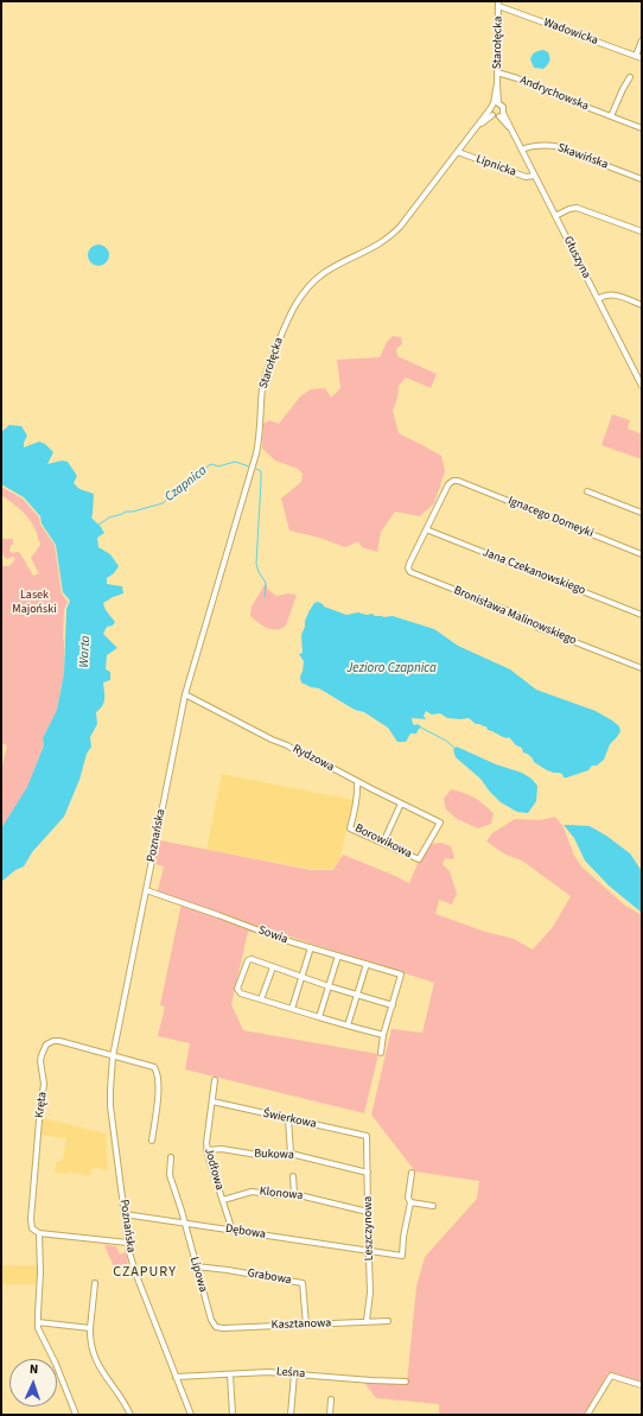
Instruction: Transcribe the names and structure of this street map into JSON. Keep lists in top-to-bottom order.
{
  "streets": {
    "street": [
      "Wadowicka",
      "Starołęcka",
      "Andrychowska",
      "Skawińska",
      "Lipnicka",
      "Głuszyna",
      "Ignacego Domeyki",
      "Jana Czekanowskiego",
      "Bronisława Malinowskiego",
      "Rydzowa",
      "Poznańska",
      "Borowikowa",
      "Sowia",
      "Kręta",
      "Świerkowa",
      "Bukowa",
      "Jodłowa",
      "Klonowa",
      "Leszczynowa",
      "Dębowa",
      "Lipowa",
      "Grabowa",
      "Kasztanowa",
      "Leśna"
    ]
  },
  "crossings": [
    ["Wadowicka", "Starołęcka"],
    ["Starołęcka", "Andrychowska"],
    ["Starołęcka", "Lipnicka"],
    ["Starołęcka", "Głuszyna"],
    ["Starołęcka", "Rydzowa"],
    ["Starołęcka", "Poznańska"],
    ["Skawińska", "Głuszyna"],
    ["Lipnicka", "Głuszyna"],
    ["Ignacego Domeyki", "Bronisława Malinowskiego"],
    ["Jana Czekanowskiego", "Bronisława Malinowskiego"],
    ["Rydzowa", "Poznańska"],
    ["Rydzowa", "Borowikowa"],
    ["Poznańska", "Sowia"],
    ["Poznańska", "Kręta"],
    ["Poznańska", "Dębowa"],
    ["Poznańska", "Leśna"],
    ["Świerkowa", "Jodłowa"],
    ["Świerkowa", "Leszczynowa"],
    ["Bukowa", "Jodłowa"],
    ["Bukowa", "Leszczynowa"],
    ["Jodłowa", "Klonowa"],
    ["Jodłowa", "Dębowa"],
    ["Klonowa", "Leszczynowa"],
    ["Leszczynowa", "Dębowa"],
    ["Leszczynowa", "Kasztanowa"],
    ["Dębowa", "Lipowa"],
    ["Lipowa", "Grabowa"],
    ["Lipowa", "Kasztanowa"],
    ["Grabowa", "Kasztanowa"]
  ],
  "districts": ["CZAPURY"],
  "water": ["Czapnica", "Warta", "Jezioro Czapnica"],
  "parks": ["Lasek Majoński"],
  "north": "top"
}
